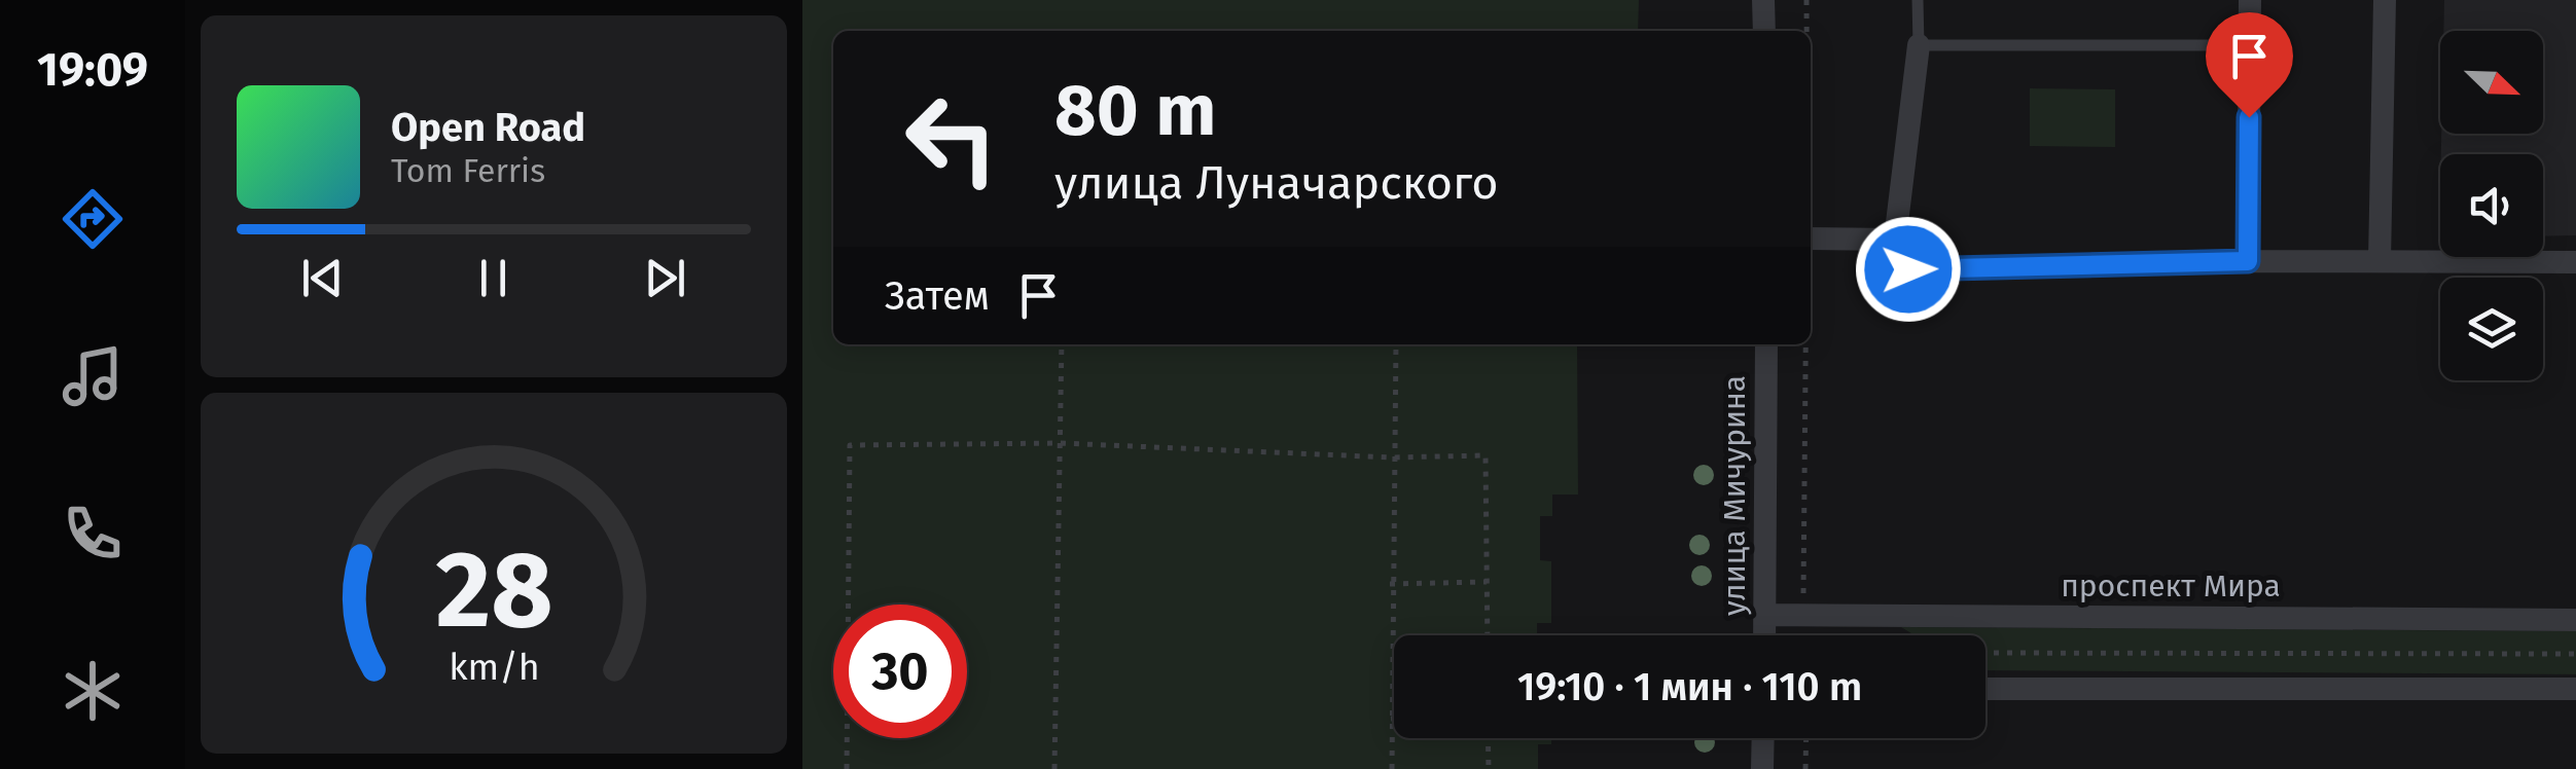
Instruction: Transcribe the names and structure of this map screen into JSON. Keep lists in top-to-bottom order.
{
  "streets": {
    "street": ["улица Мичурина", "проспект Мира"]
  },
  "crossings": [
    ["улица Мичурина", "проспект Мира"]
  ],
  "north": "bottom right",
  "page": {
    "tabs": "19:09",
    "turn": ["80 m", "улица Луначарского"],
    "song": ["Open Road", "Tom Ferris"],
    "then": "Затем",
    "limit": "30",
    "trip": "19:10 · 1 мин · 110 m",
    "gauge": ["28", "km/h"]
  }
}
